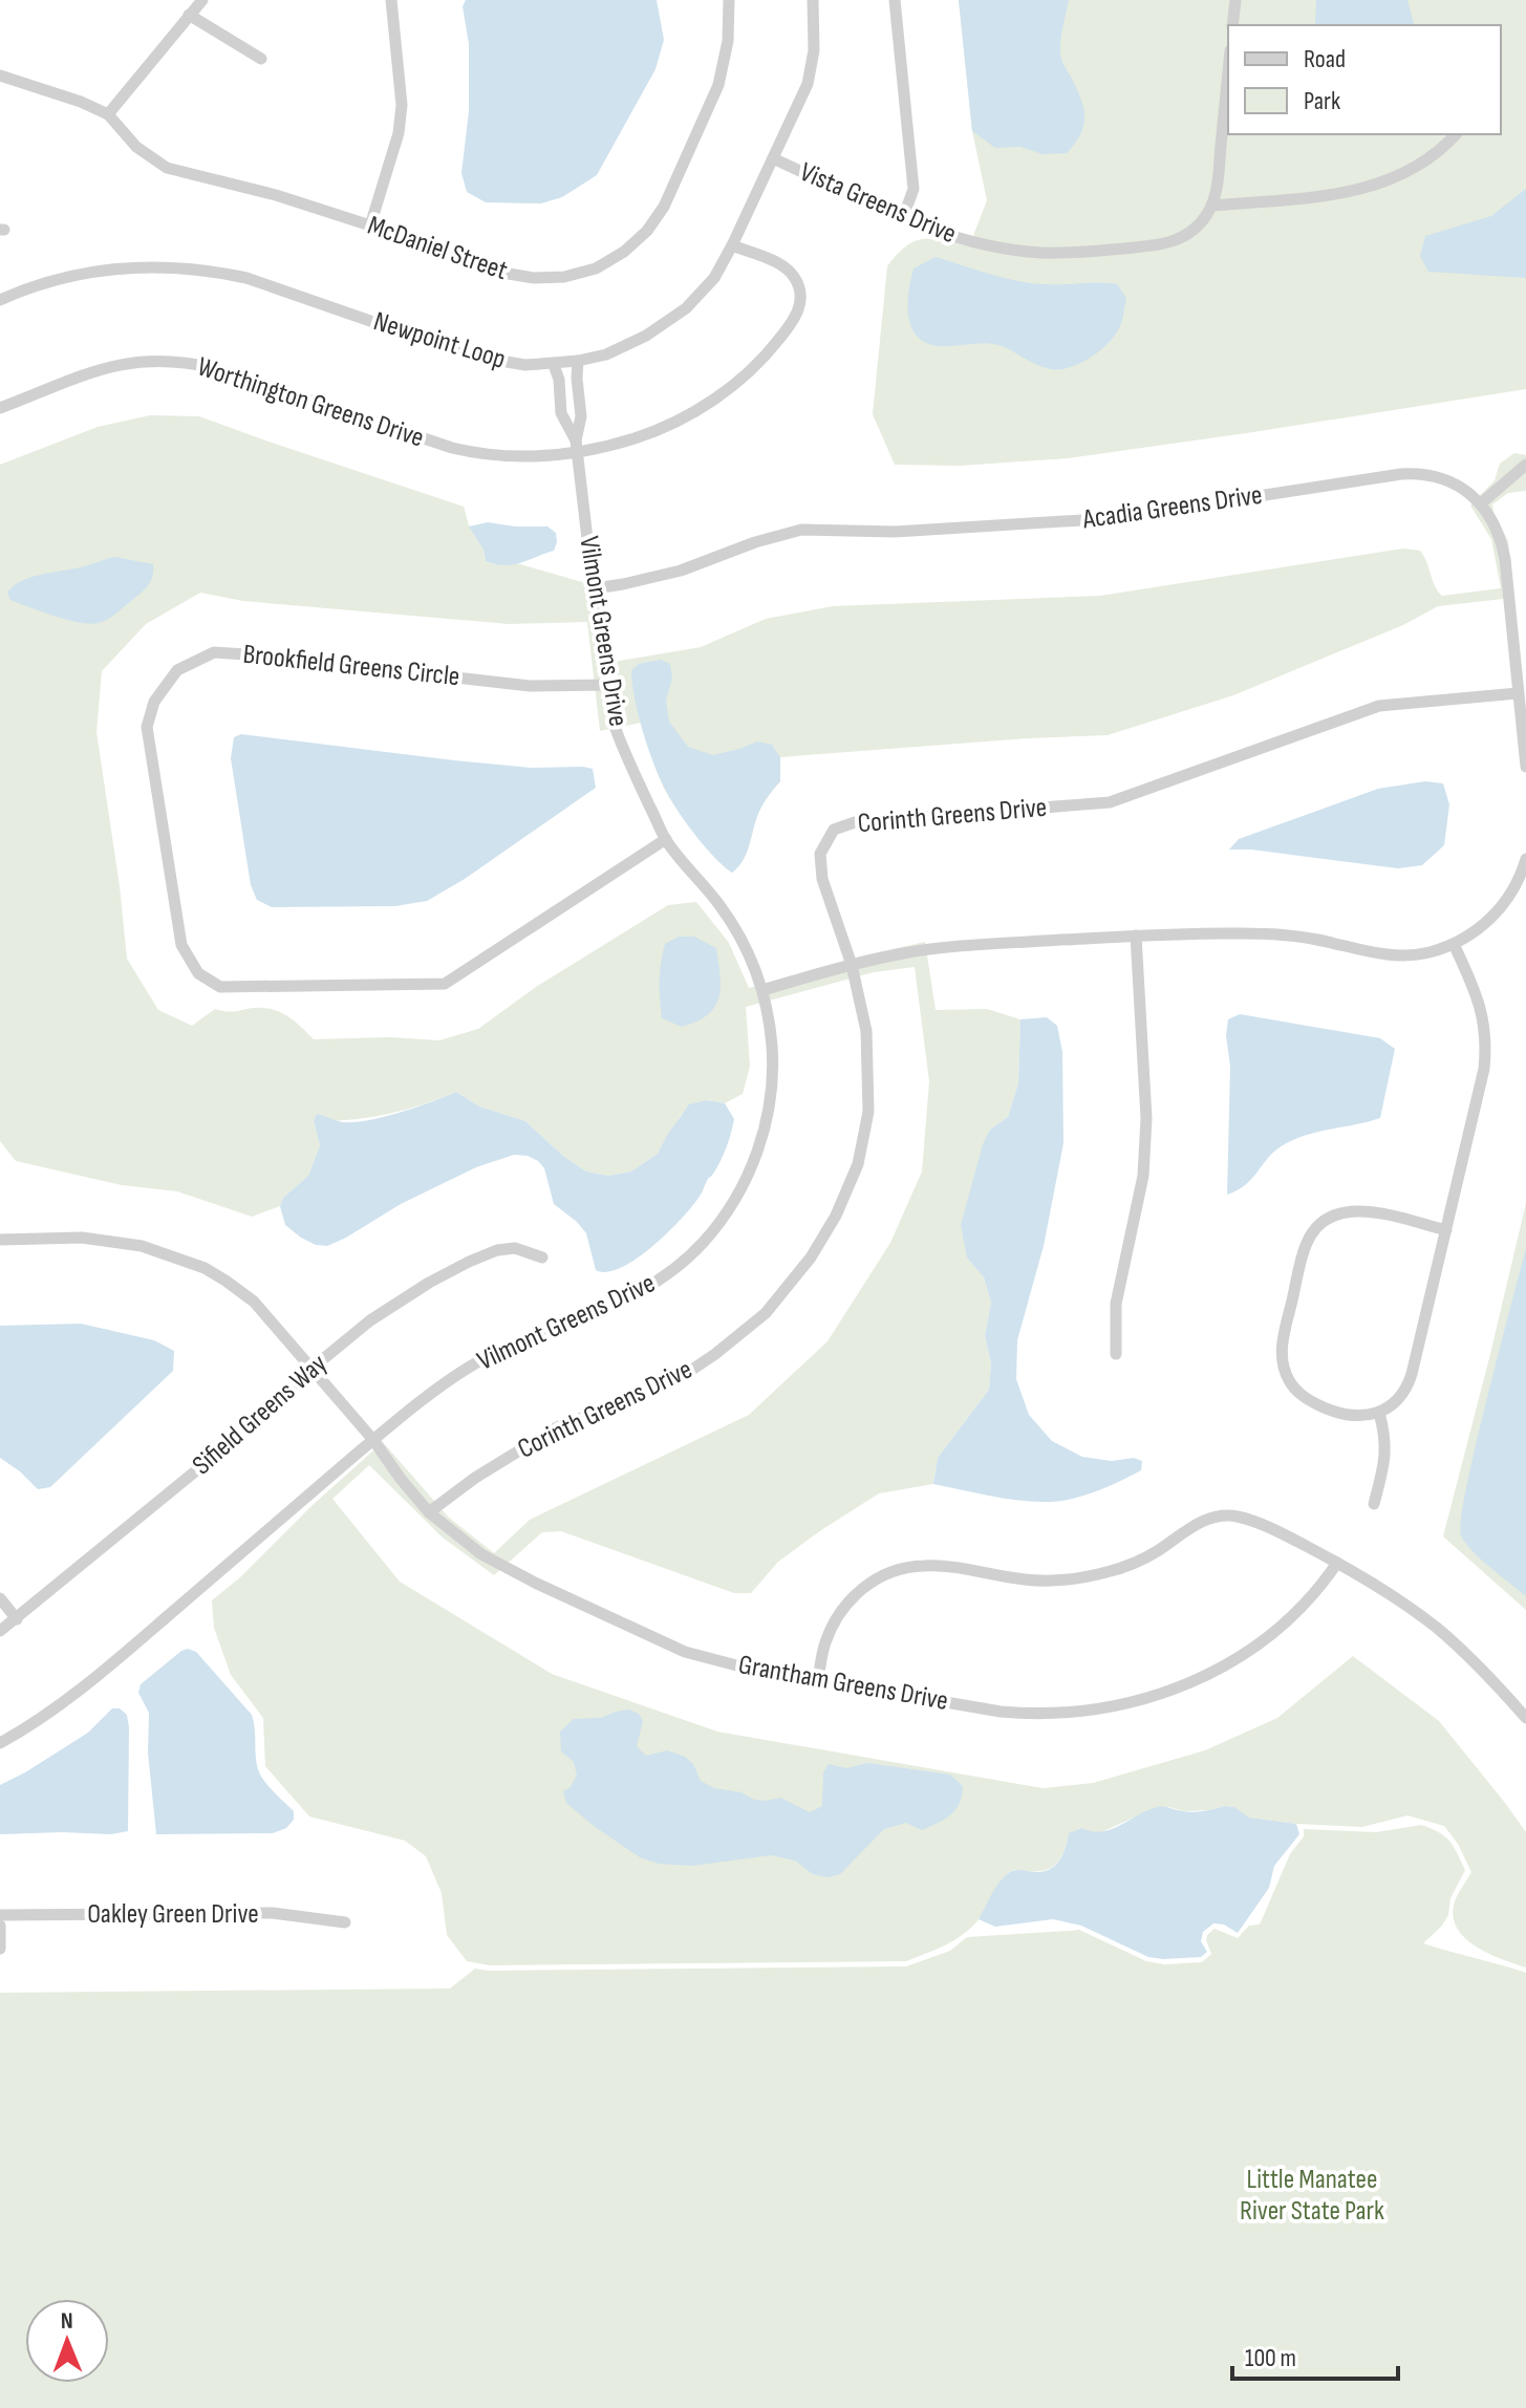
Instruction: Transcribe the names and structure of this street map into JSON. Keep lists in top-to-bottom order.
{
  "streets": {
    "street": [
      "Vista Greens Drive",
      "McDaniel Street",
      "Newpoint Loop",
      "Worthington Greens Drive",
      "Acadia Greens Drive",
      "Vilmont Greens Drive",
      "Brookfield Greens Circle",
      "Corinth Greens Drive",
      "Sifield Greens Way",
      "Grantham Greens Drive",
      "Oakley Green Drive"
    ]
  },
  "crossings": [
    ["Vista Greens Drive", "Newpoint Loop"],
    ["Newpoint Loop", "Worthington Greens Drive"],
    ["Worthington Greens Drive", "Vilmont Greens Drive"],
    ["Acadia Greens Drive", "Vilmont Greens Drive"],
    ["Acadia Greens Drive", "Corinth Greens Drive"],
    ["Vilmont Greens Drive", "Brookfield Greens Circle"],
    ["Vilmont Greens Drive", "Grantham Greens Drive"],
    ["Corinth Greens Drive", "Grantham Greens Drive"],
    ["Sifield Greens Way", "Grantham Greens Drive"]
  ],
  "parks": ["Little Manatee River State Park"],
  "legend": ["Road", "Park"],
  "scale_bar": "100 m",
  "north": "top"
}
